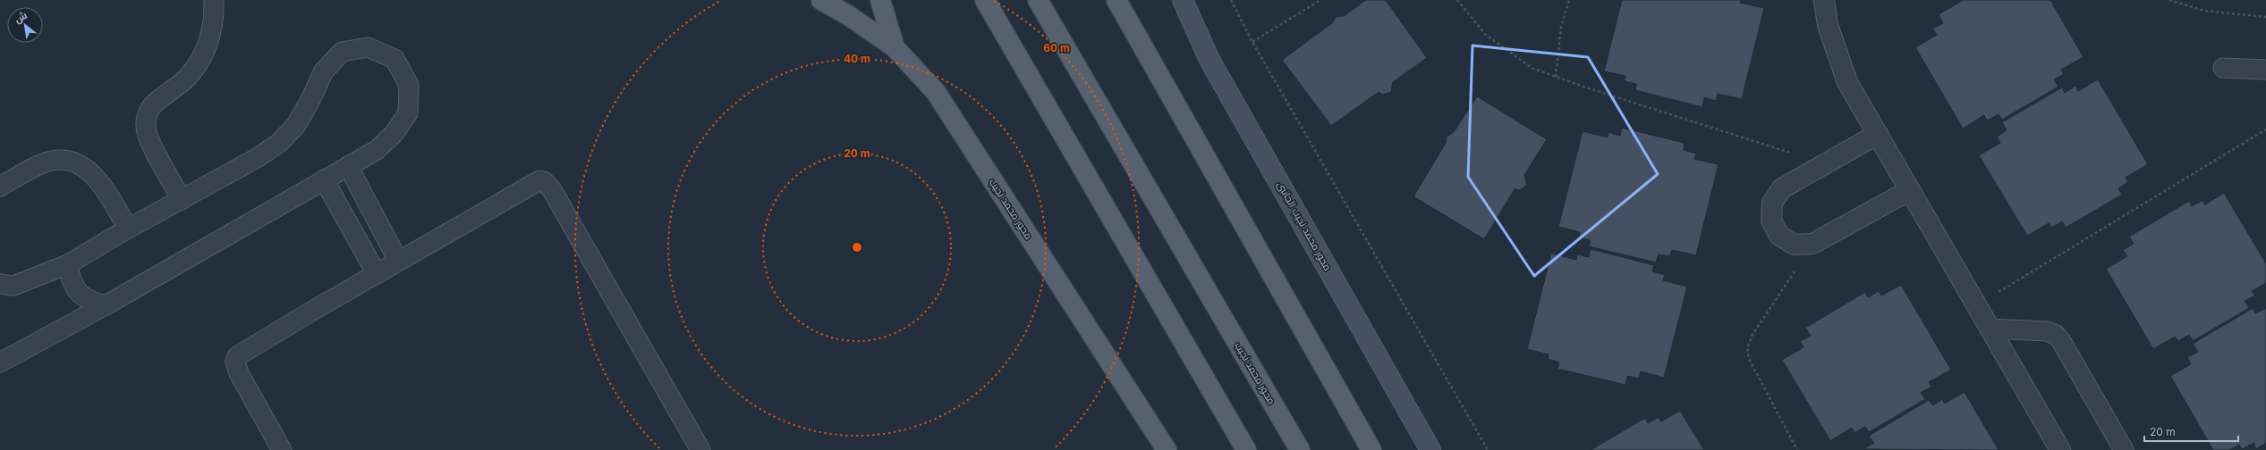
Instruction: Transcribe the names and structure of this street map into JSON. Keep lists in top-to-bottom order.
{
  "streets": {
    "main road": ["محور محمد نجيب"],
    "street": ["محور محمد نجيب الجانبى"]
  },
  "scale_bar": "20 m",
  "north": "top left",
  "rings": ["60 m", "40 m", "20 m"]
}
